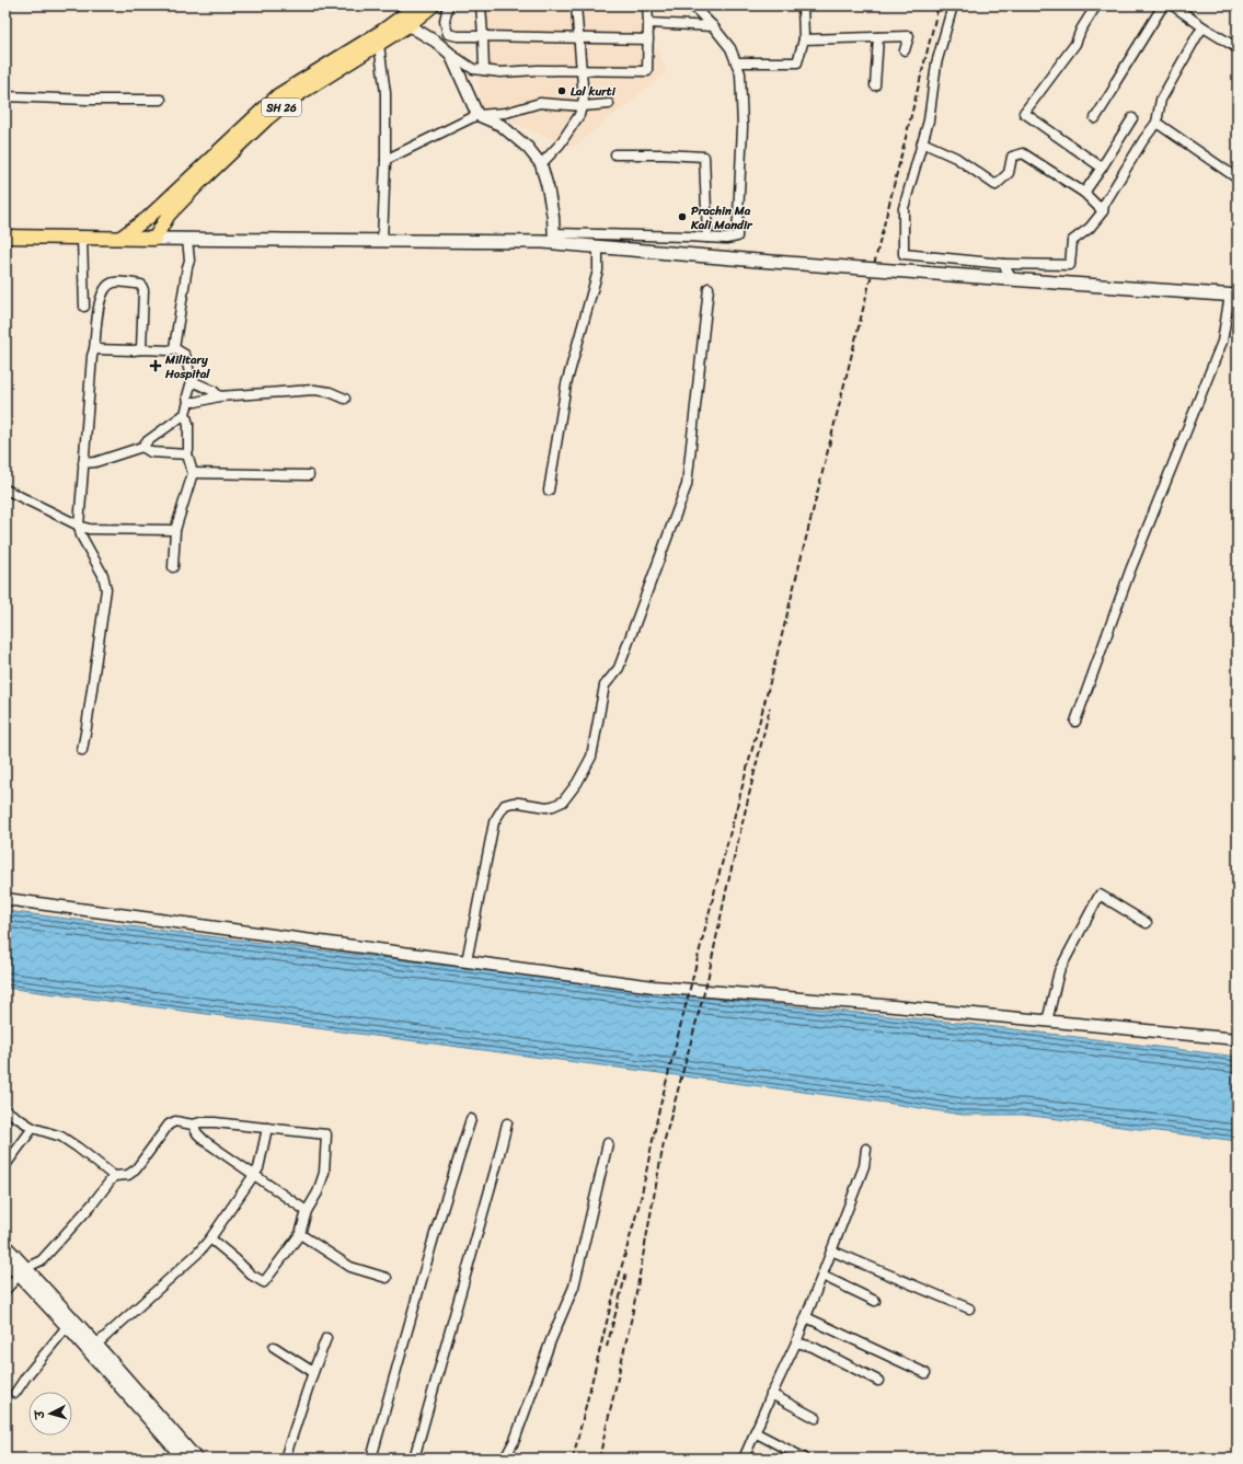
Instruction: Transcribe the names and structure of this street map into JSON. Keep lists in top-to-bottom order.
{
  "streets": {
    "main road": ["SH 26"]
  },
  "places": {
    "other": ["Lal kurti", "Prachin Ma Kali Mandir"],
    "health": ["Military Hospital"]
  },
  "north": "left"
}
